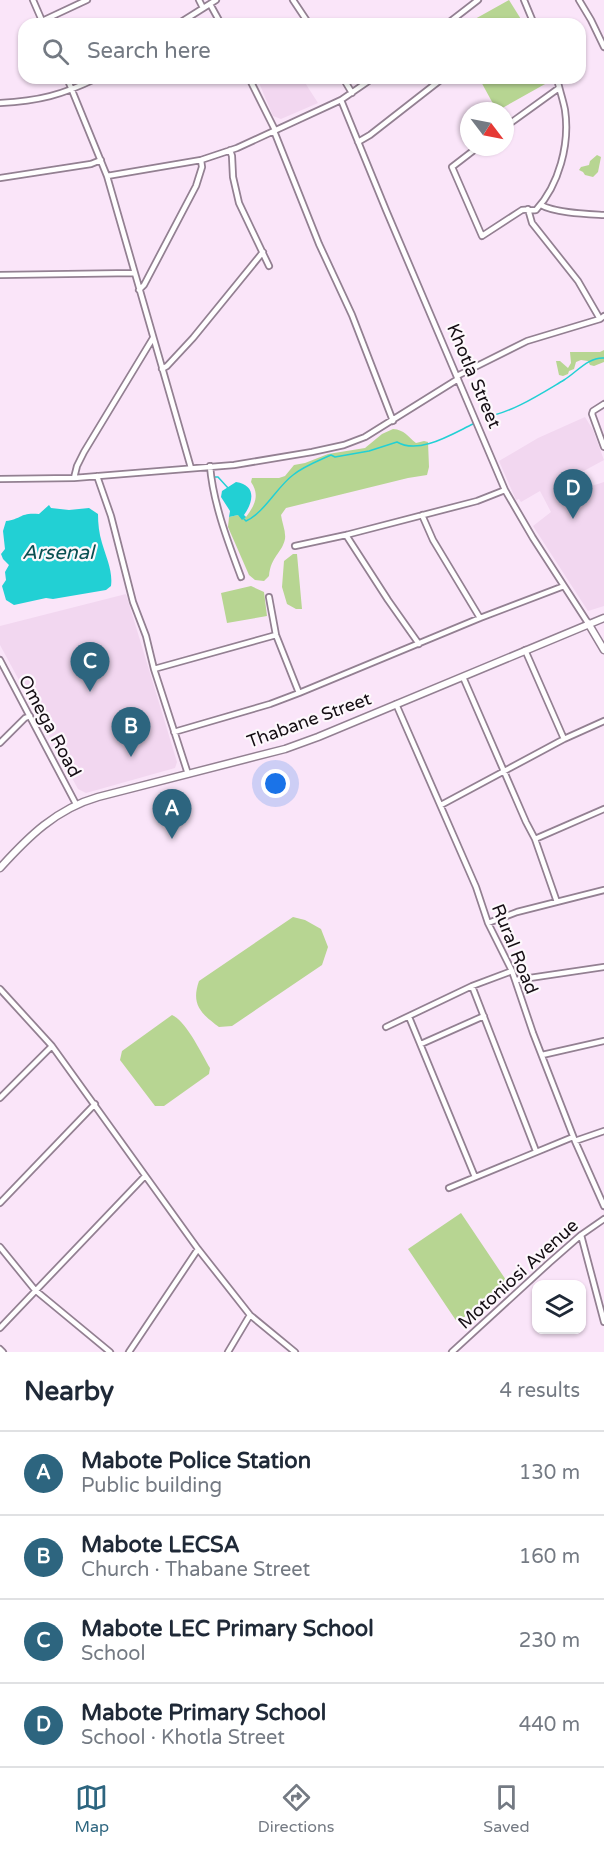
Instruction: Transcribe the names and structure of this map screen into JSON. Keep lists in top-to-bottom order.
{
  "streets": {
    "street": [
      "Khotla Street",
      "Thabane Street",
      "Omega Road",
      "Rural Road",
      "Motoniosi Avenue"
    ]
  },
  "crossings": [
    ["Khotla Street", "Thabane Street"],
    ["Thabane Street", "Omega Road"],
    ["Thabane Street", "Rural Road"]
  ],
  "water": ["Arsenal"],
  "north": "bottom right",
  "page": {
    "search": "Search here",
    "pins": [
      "D",
      "C",
      "B",
      "A"
    ],
    "heading": ["Nearby", "4 results"],
    "list": [
      {
        "mark": "A",
        "name": "Mabote Police Station",
        "note": "Public building",
        "value": "130 m"
      },
      {
        "mark": "B",
        "name": "Mabote LECSA",
        "note": "Church · Thabane Street",
        "value": "160 m"
      },
      {
        "mark": "C",
        "name": "Mabote LEC Primary School",
        "note": "School",
        "value": "230 m"
      },
      {
        "mark": "D",
        "name": "Mabote Primary School",
        "note": "School · Khotla Street",
        "value": "440 m"
      }
    ],
    "nav": ["Map", "Directions", "Saved"]
  }
}
